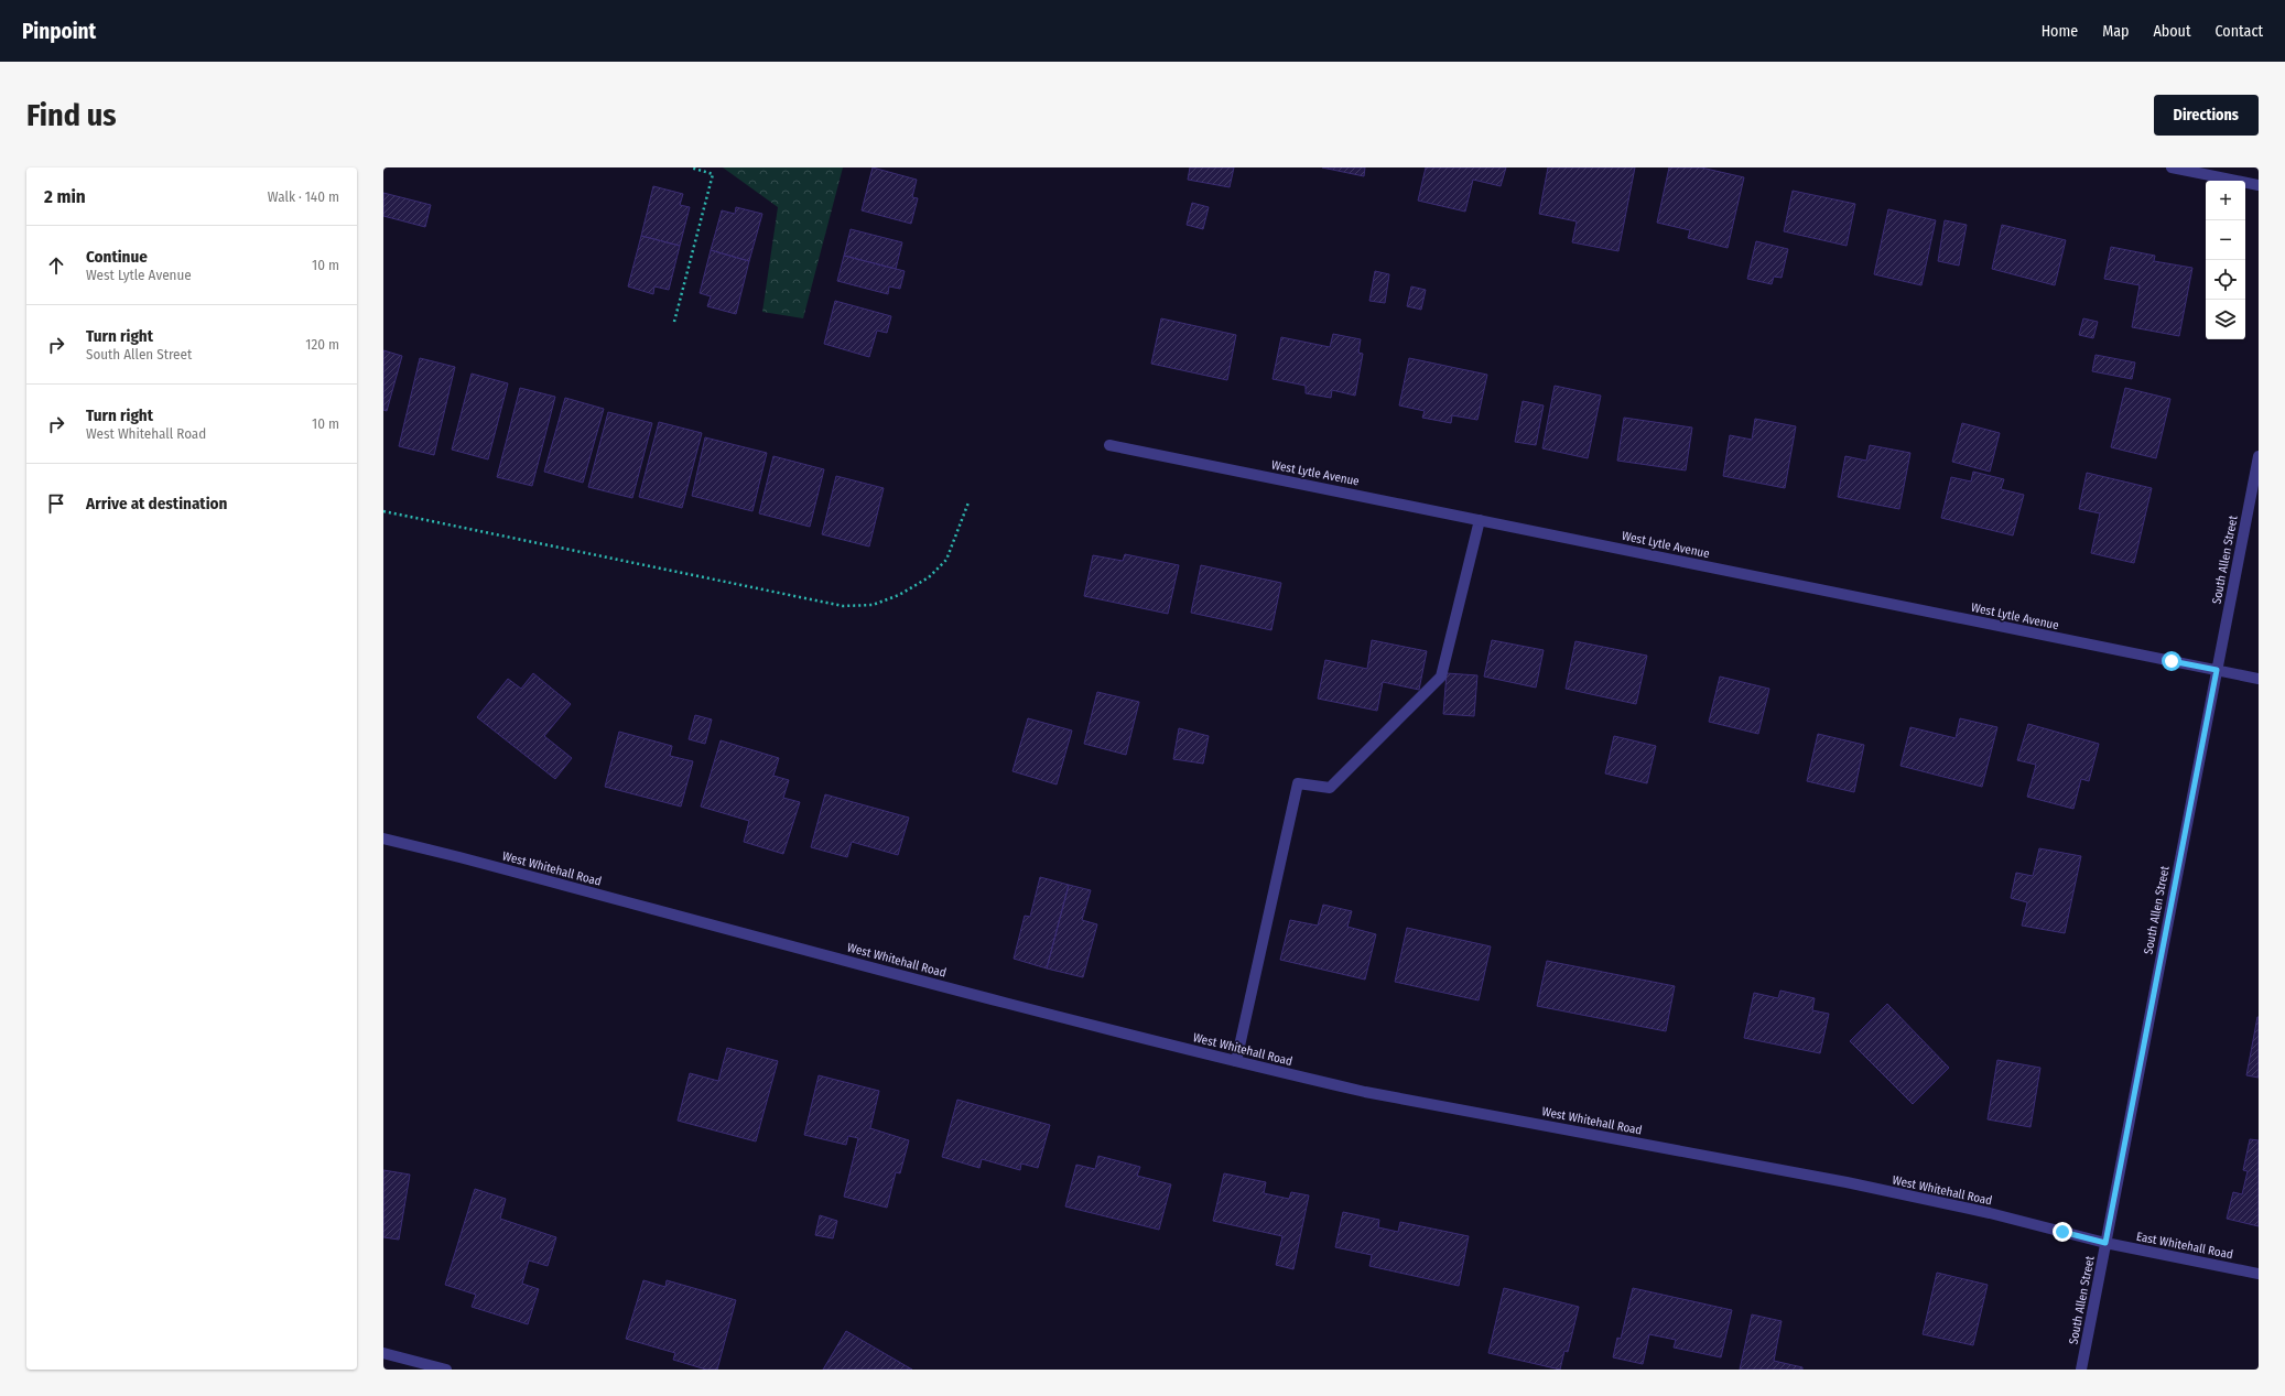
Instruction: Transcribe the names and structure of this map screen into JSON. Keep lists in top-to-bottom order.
{
  "streets": {
    "street": [
      "West Lytle Avenue",
      "South Allen Street",
      "West Whitehall Road",
      "East Whitehall Road"
    ]
  },
  "crossings": [
    ["West Lytle Avenue", "South Allen Street"],
    ["South Allen Street", "West Whitehall Road"],
    ["South Allen Street", "East Whitehall Road"],
    ["West Whitehall Road", "East Whitehall Road"]
  ],
  "page": {
    "header": "Pinpoint",
    "nav": [
      "Home",
      "Map",
      "About",
      "Contact"
    ],
    "buttons": "Directions",
    "title": "Find us",
    "heading": ["2 min", "Walk · 140 m"],
    "map_buttons": ["+", "−"],
    "list": [
      ["Continue", "West Lytle Avenue", "10 m"],
      ["Turn right", "South Allen Street", "120 m"],
      ["Turn right", "West Whitehall Road", "10 m"],
      "Arrive at destination"
    ]
  }
}
